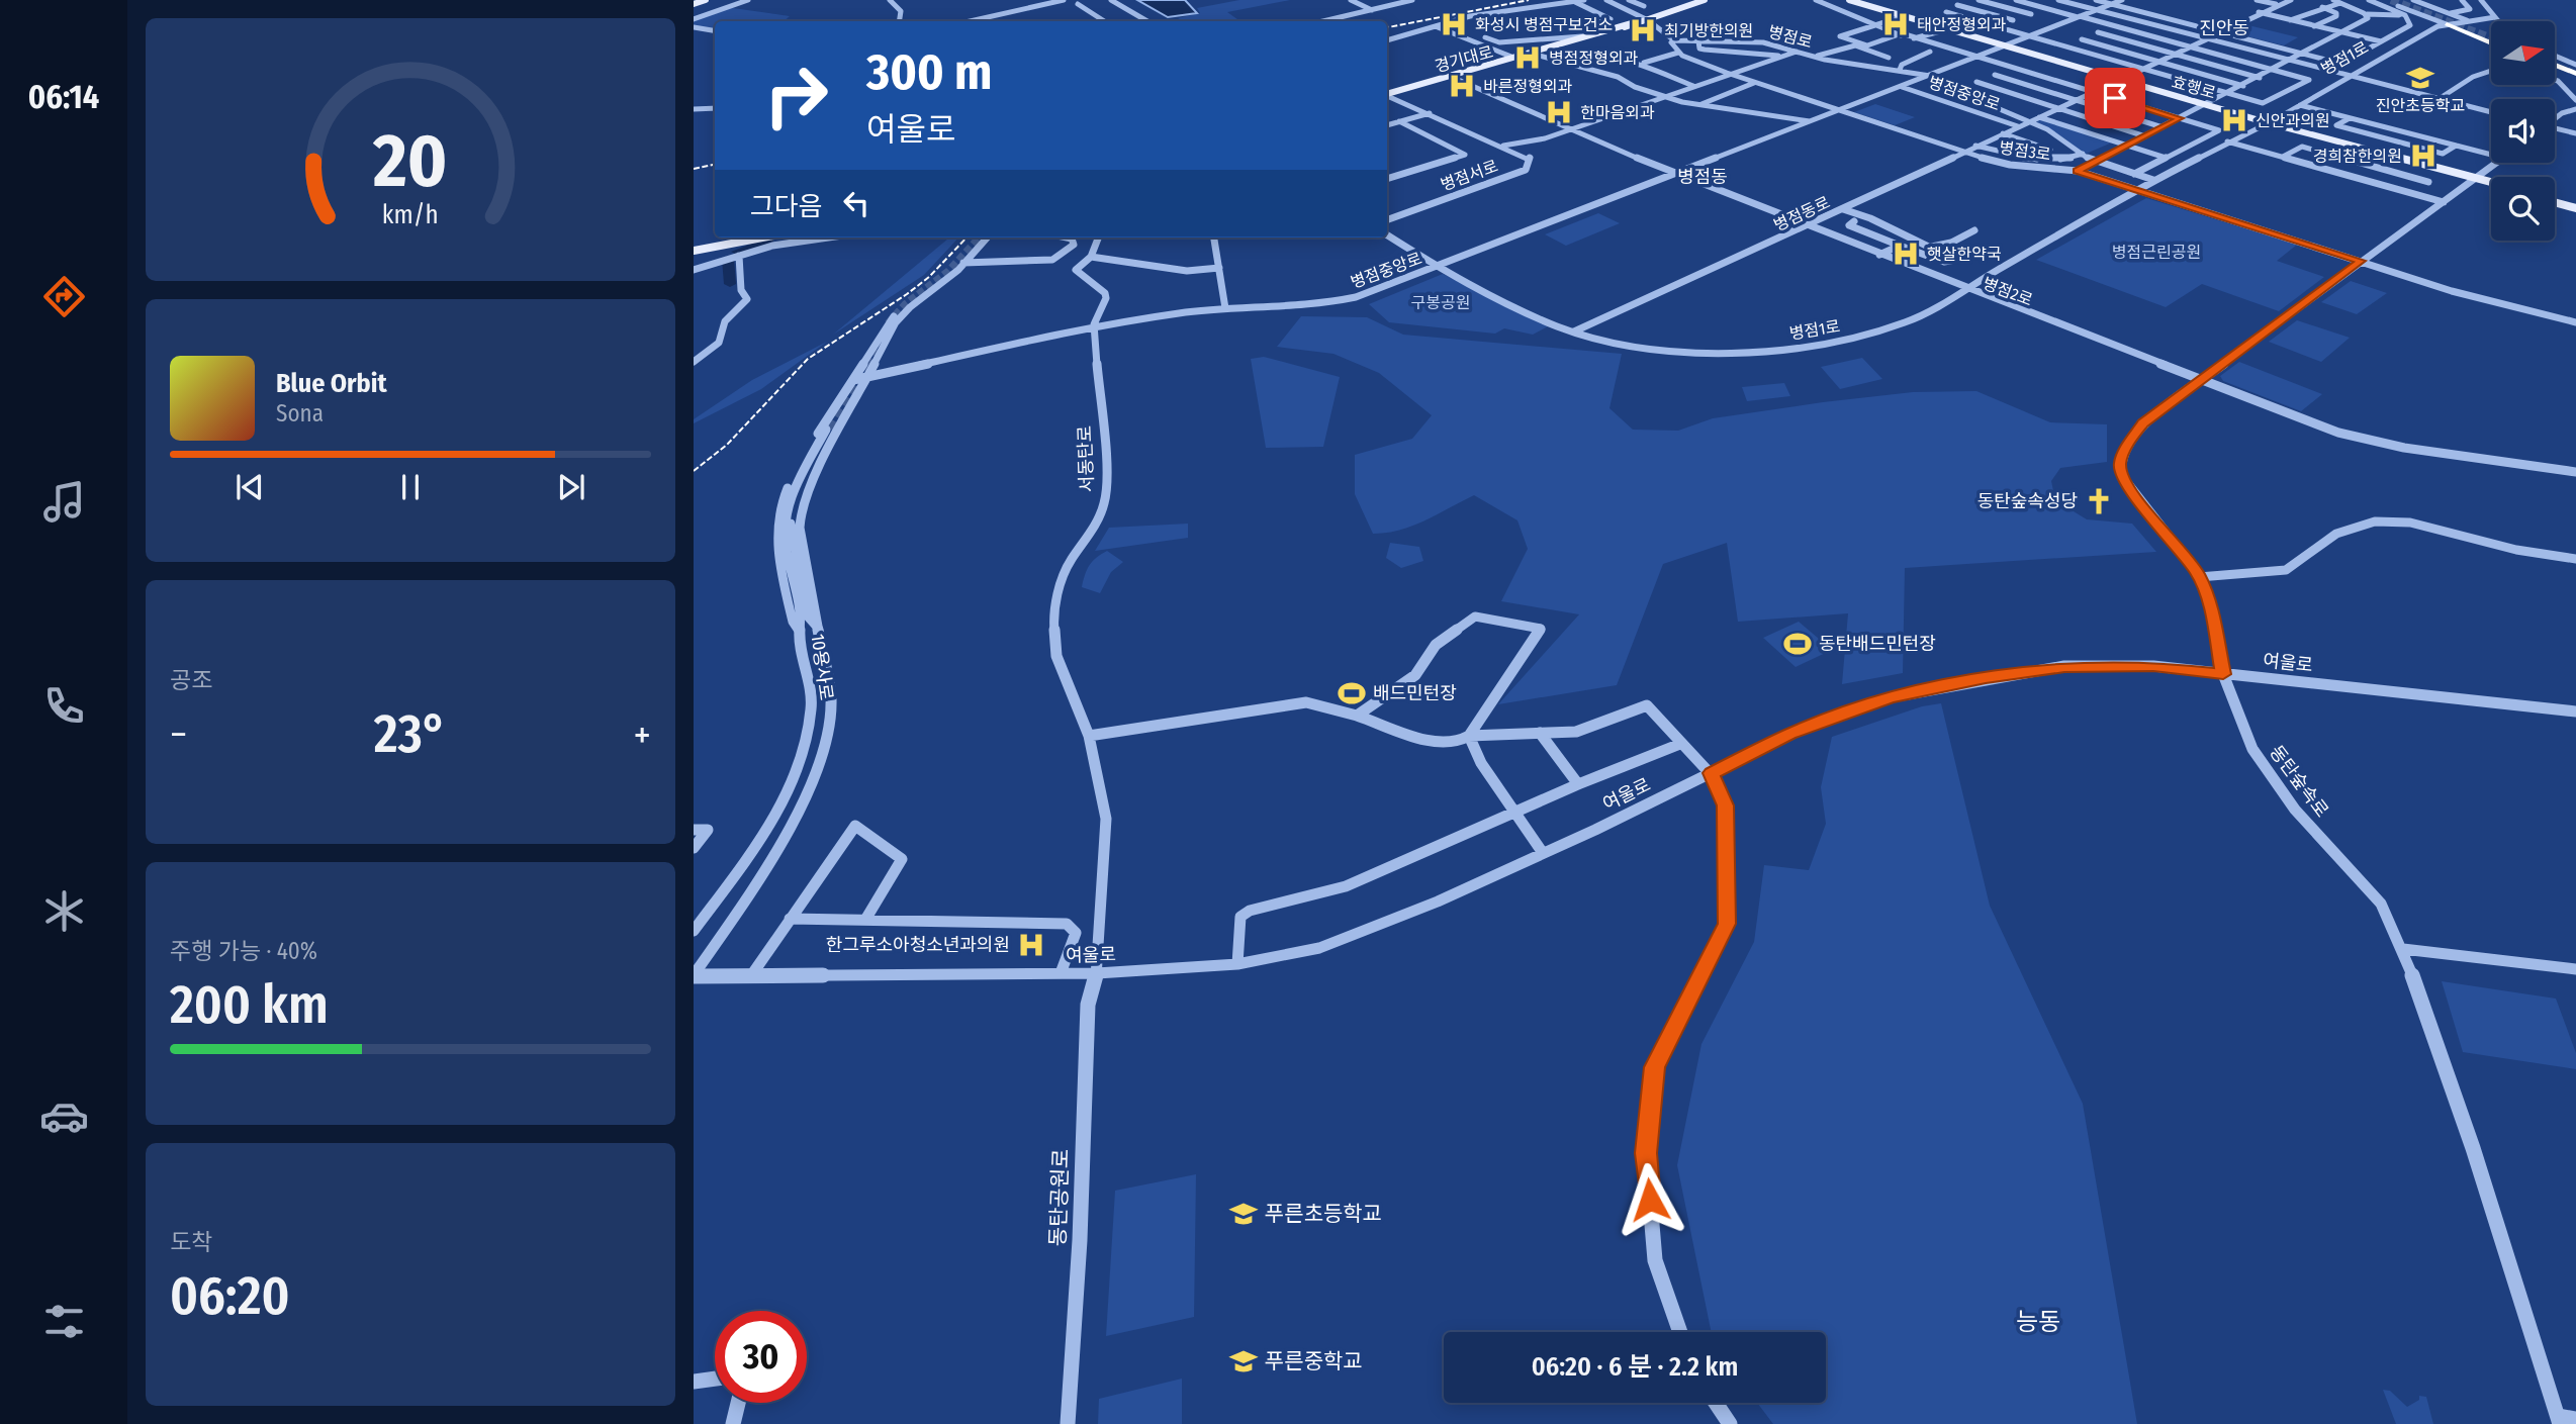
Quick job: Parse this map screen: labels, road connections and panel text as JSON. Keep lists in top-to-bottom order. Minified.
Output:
{"streets":{"main road":["경기대로","효행로"],"street":["병점로","병점1로","병점중앙로","병점3로","병점서로","병점동로","병점2로","서동탄로","여울로","10용사로","동탄숲속로","동탄공원로"]},"crossings":[["병점로","병점1로"],["병점로","병점중앙로"],["병점로","병점동로"],["병점1로","효행로"],["병점1로","병점중앙로"],["병점1로","병점3로"],["병점1로","병점동로"],["병점1로","병점2로"],["경기대로","병점2로"],["효행로","병점중앙로"],["효행로","병점동로"],["병점중앙로","병점3로"],["병점중앙로","병점동로"],["병점중앙로","병점2로"],["병점중앙로","서동탄로"],["병점중앙로","10용사로"],["병점3로","병점동로"],["병점동로","병점2로"],["병점2로","동탄숲속로"],["서동탄로","여울로"],["서동탄로","동탄공원로"],["여울로","10용사로"],["여울로","동탄숲속로"],["여울로","동탄공원로"]],"districts":["진안동","병점동","능동"],"parks":["병점근린공원","구봉공원"],"places":{"hospital":["화성시 병점구보건소","태안정형외과","최기방한의원","병점정형외과","바른정형외과","한마음외과","신안과의원","경희참한의원","햇살한약국","한그루소아청소년과의원"],"school or university":["진안초등학교","푸른초등학교","푸른중학교"],"church":["동탄숲속성당"],"sports":["동탄배드민턴장","배드민턴장"]},"north":"right","page":{"tabs":"06:14","turn":["300 m","여울로"],"then":"그다음","song":["Blue Orbit","Sona"],"tile":["공조",["주행 가능 · 40%","200 km"],["도착","06:20"]],"heat":["−","23°","+"],"limit":"30","trip":"06:20 · 6 분 · 2.2 km","gauge":["20","km/h"]}}
